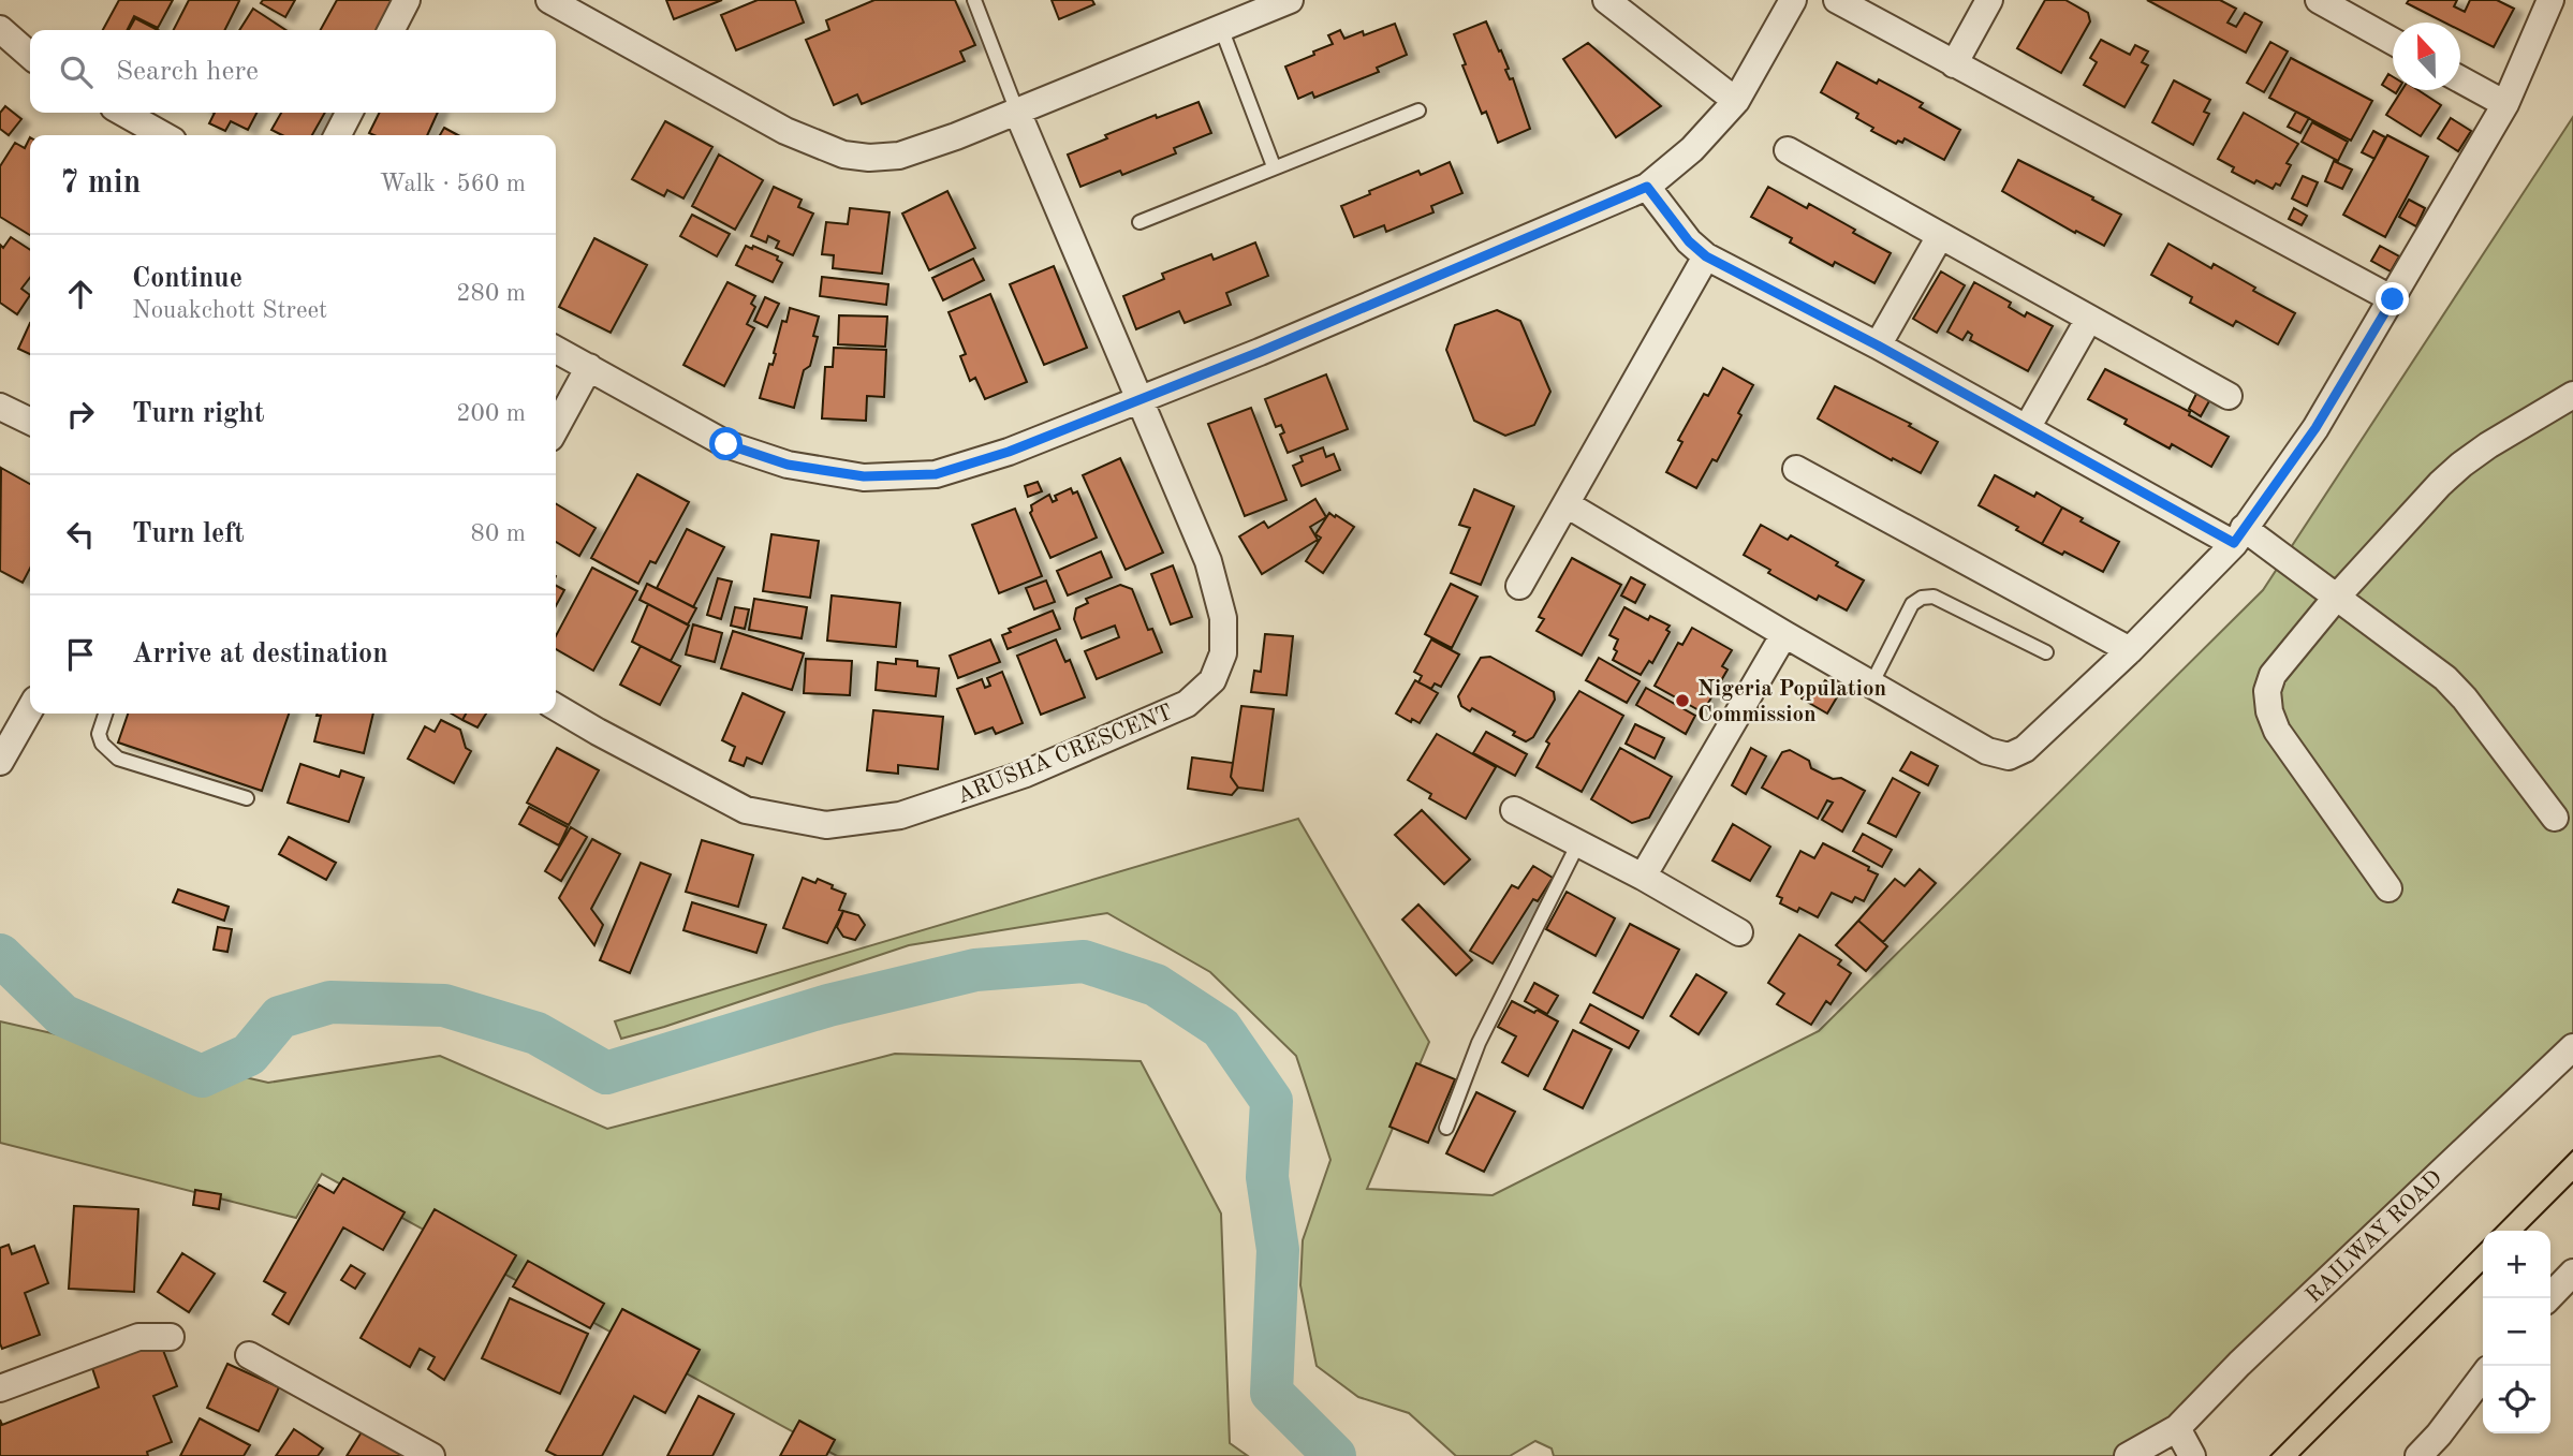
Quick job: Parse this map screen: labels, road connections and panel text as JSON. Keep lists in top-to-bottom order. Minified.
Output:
{"streets":{"street":["ARUSHA CRESCENT","RAILWAY ROAD"]},"places":["Nigeria Population Commission"],"north":"top","page":{"search":"Search here","heading":["7 min","Walk · 560 m"],"list":[["Continue","Nouakchott Street","280 m"],["Turn right","200 m"],["Turn left","80 m"],"Arrive at destination"],"map_buttons":["+","−"]}}
